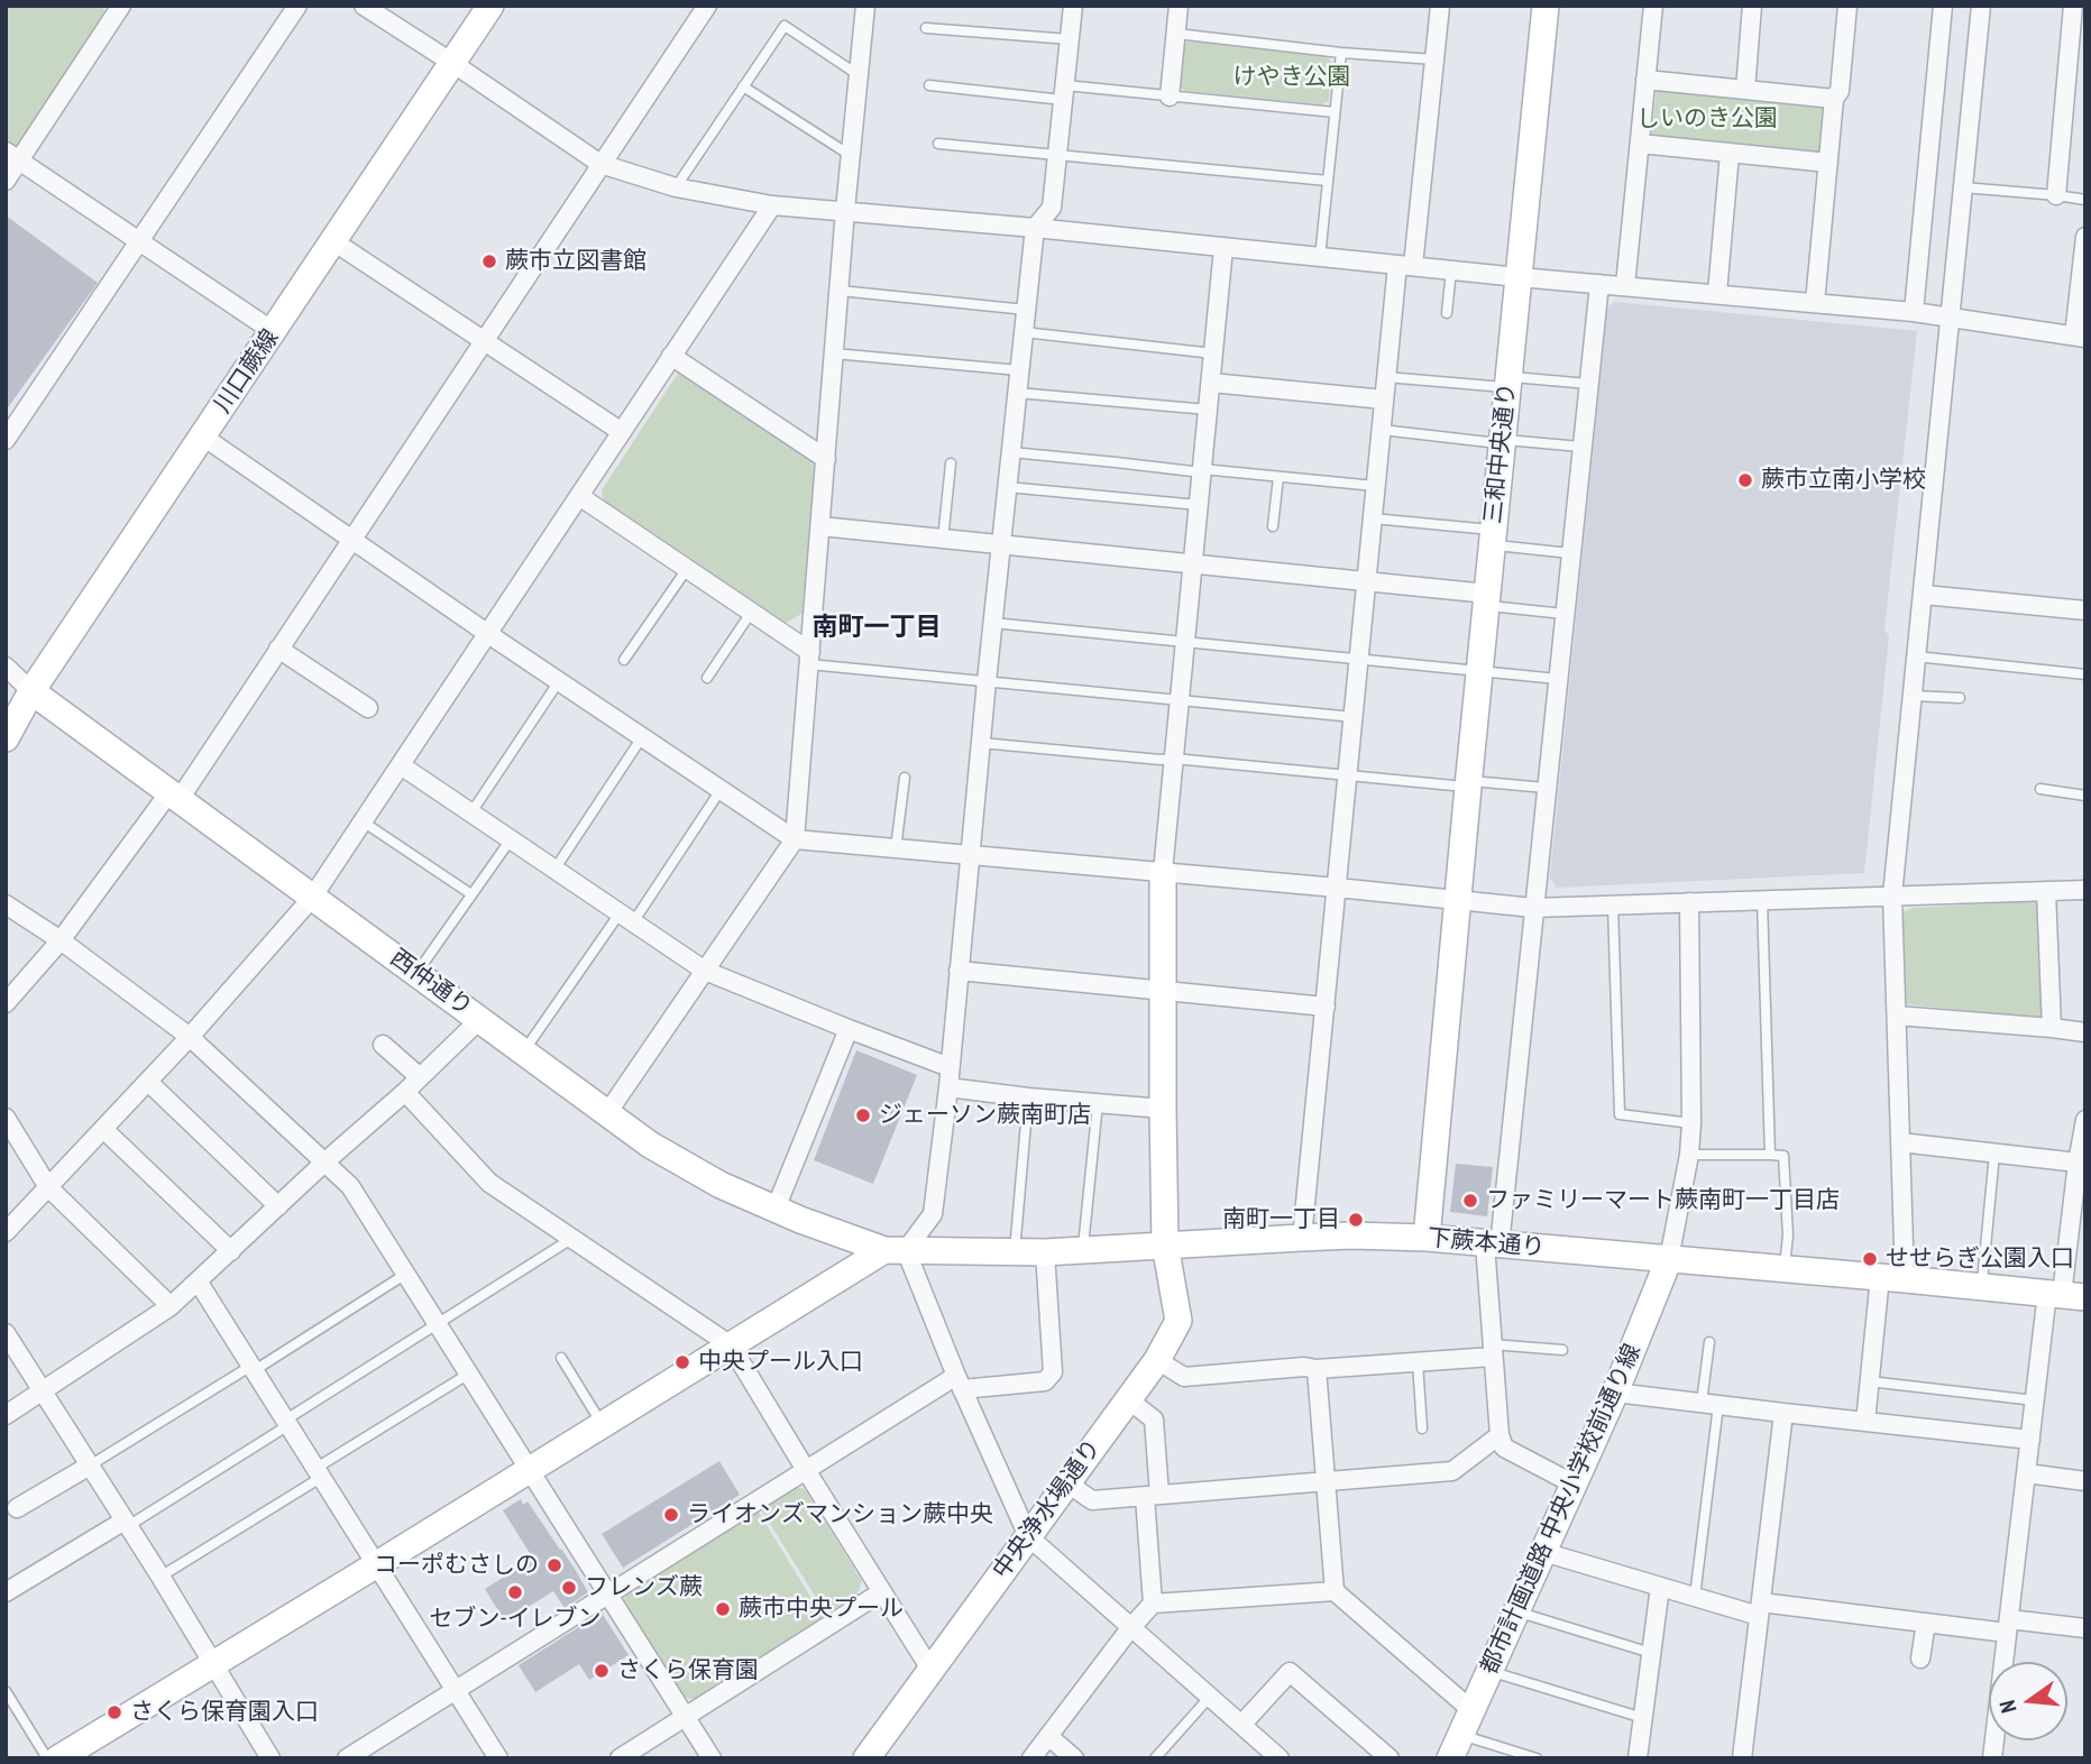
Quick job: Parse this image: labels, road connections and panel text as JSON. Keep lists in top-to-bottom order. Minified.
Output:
{"streets":{"street":["川口蕨線","三和中央通り","西仲通り","下蕨本通り","中央浄水場通り","都市計画道路 中央小学校前通り線"]},"crossings":[["川口蕨線","西仲通り"],["三和中央通り","下蕨本通り"],["西仲通り","下蕨本通り"],["下蕨本通り","中央浄水場通り"],["下蕨本通り","都市計画道路 中央小学校前通り線"]],"districts":["南町一丁目"],"parks":["けやき公園","しいのき公園"],"places":["蕨市立図書館","蕨市立南小学校","ジェーソン蕨南町店","ファミリーマート蕨南町一丁目店","南町一丁目","せせらぎ公園入口","中央プール入口","ライオンズマンション蕨中央","コーポむさしの","フレンズ蕨","セブン-イレブン","蕨市中央プール","さくら保育園","さくら保育園入口"],"north":"left"}
